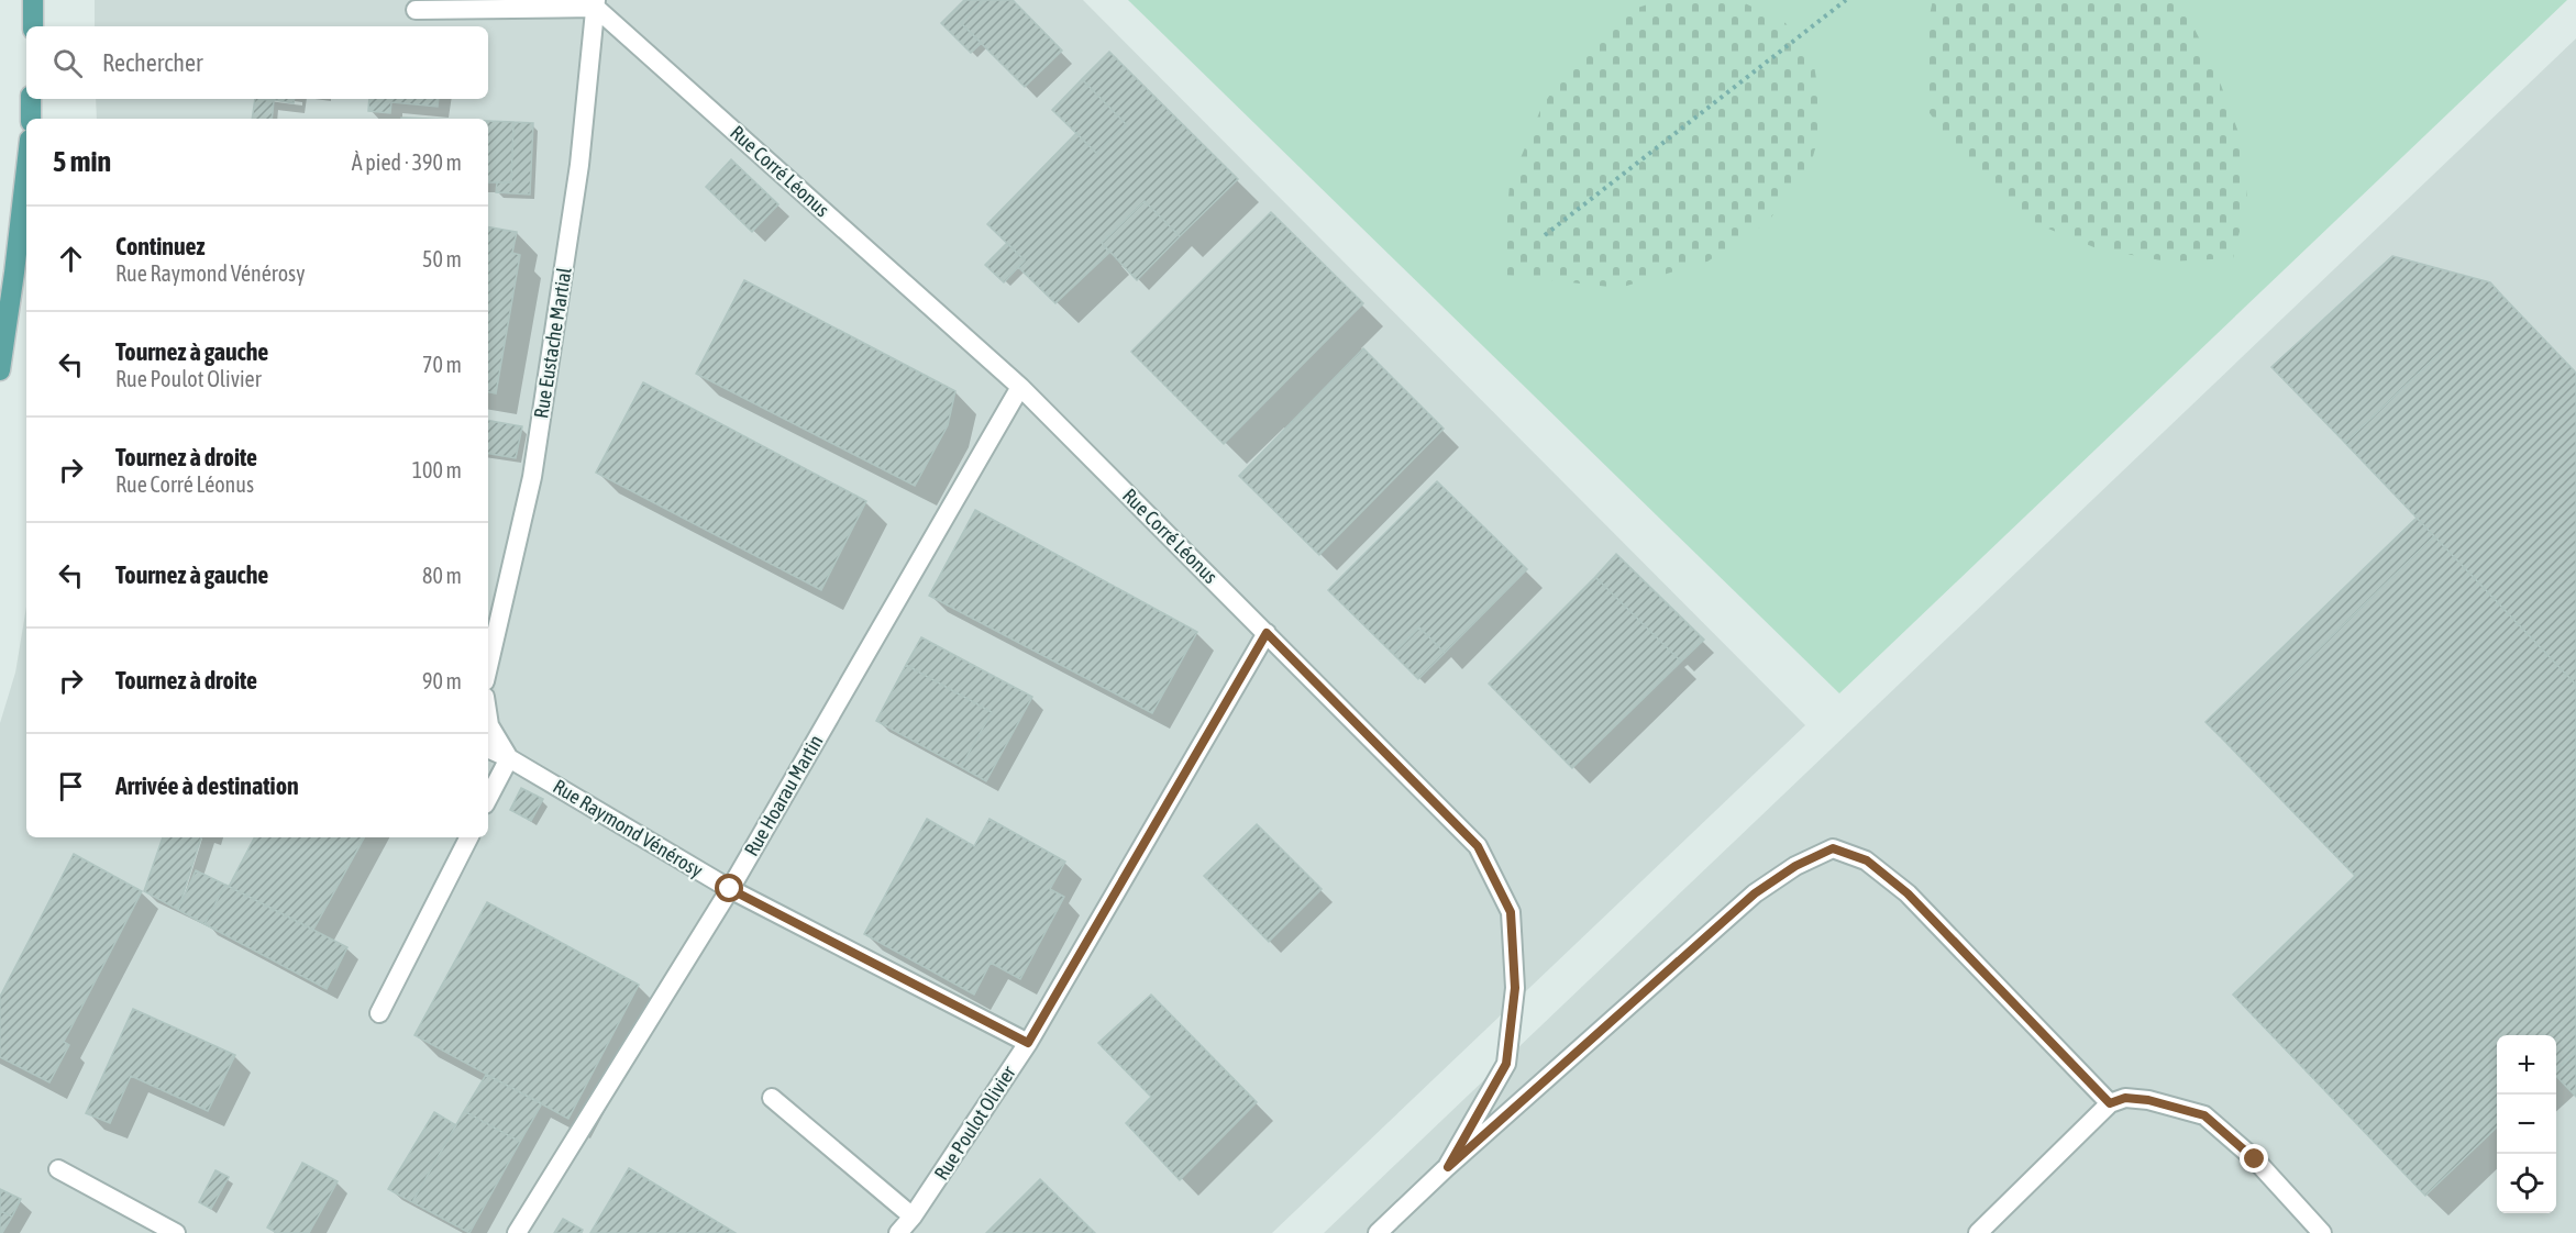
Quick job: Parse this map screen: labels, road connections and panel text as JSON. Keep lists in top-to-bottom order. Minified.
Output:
{"streets":{"lane":["Rue Corré Léonus","Rue Eustache Martial","Rue Hoarau Martin","Rue Raymond Vénérosy","Rue Poulot Olivier"]},"crossings":[["Rue Corré Léonus","Rue Eustache Martial"],["Rue Corré Léonus","Rue Hoarau Martin"],["Rue Corré Léonus","Rue Poulot Olivier"],["Rue Hoarau Martin","Rue Raymond Vénérosy"],["Rue Raymond Vénérosy","Rue Poulot Olivier"]],"page":{"search":"Rechercher","heading":["5 min","À pied · 390 m"],"list":[["Continuez","Rue Raymond Vénérosy","50 m"],["Tournez à gauche","Rue Poulot Olivier","70 m"],["Tournez à droite","Rue Corré Léonus","100 m"],["Tournez à gauche","80 m"],["Tournez à droite","90 m"],"Arrivée à destination"],"map_buttons":["+","−"]}}
